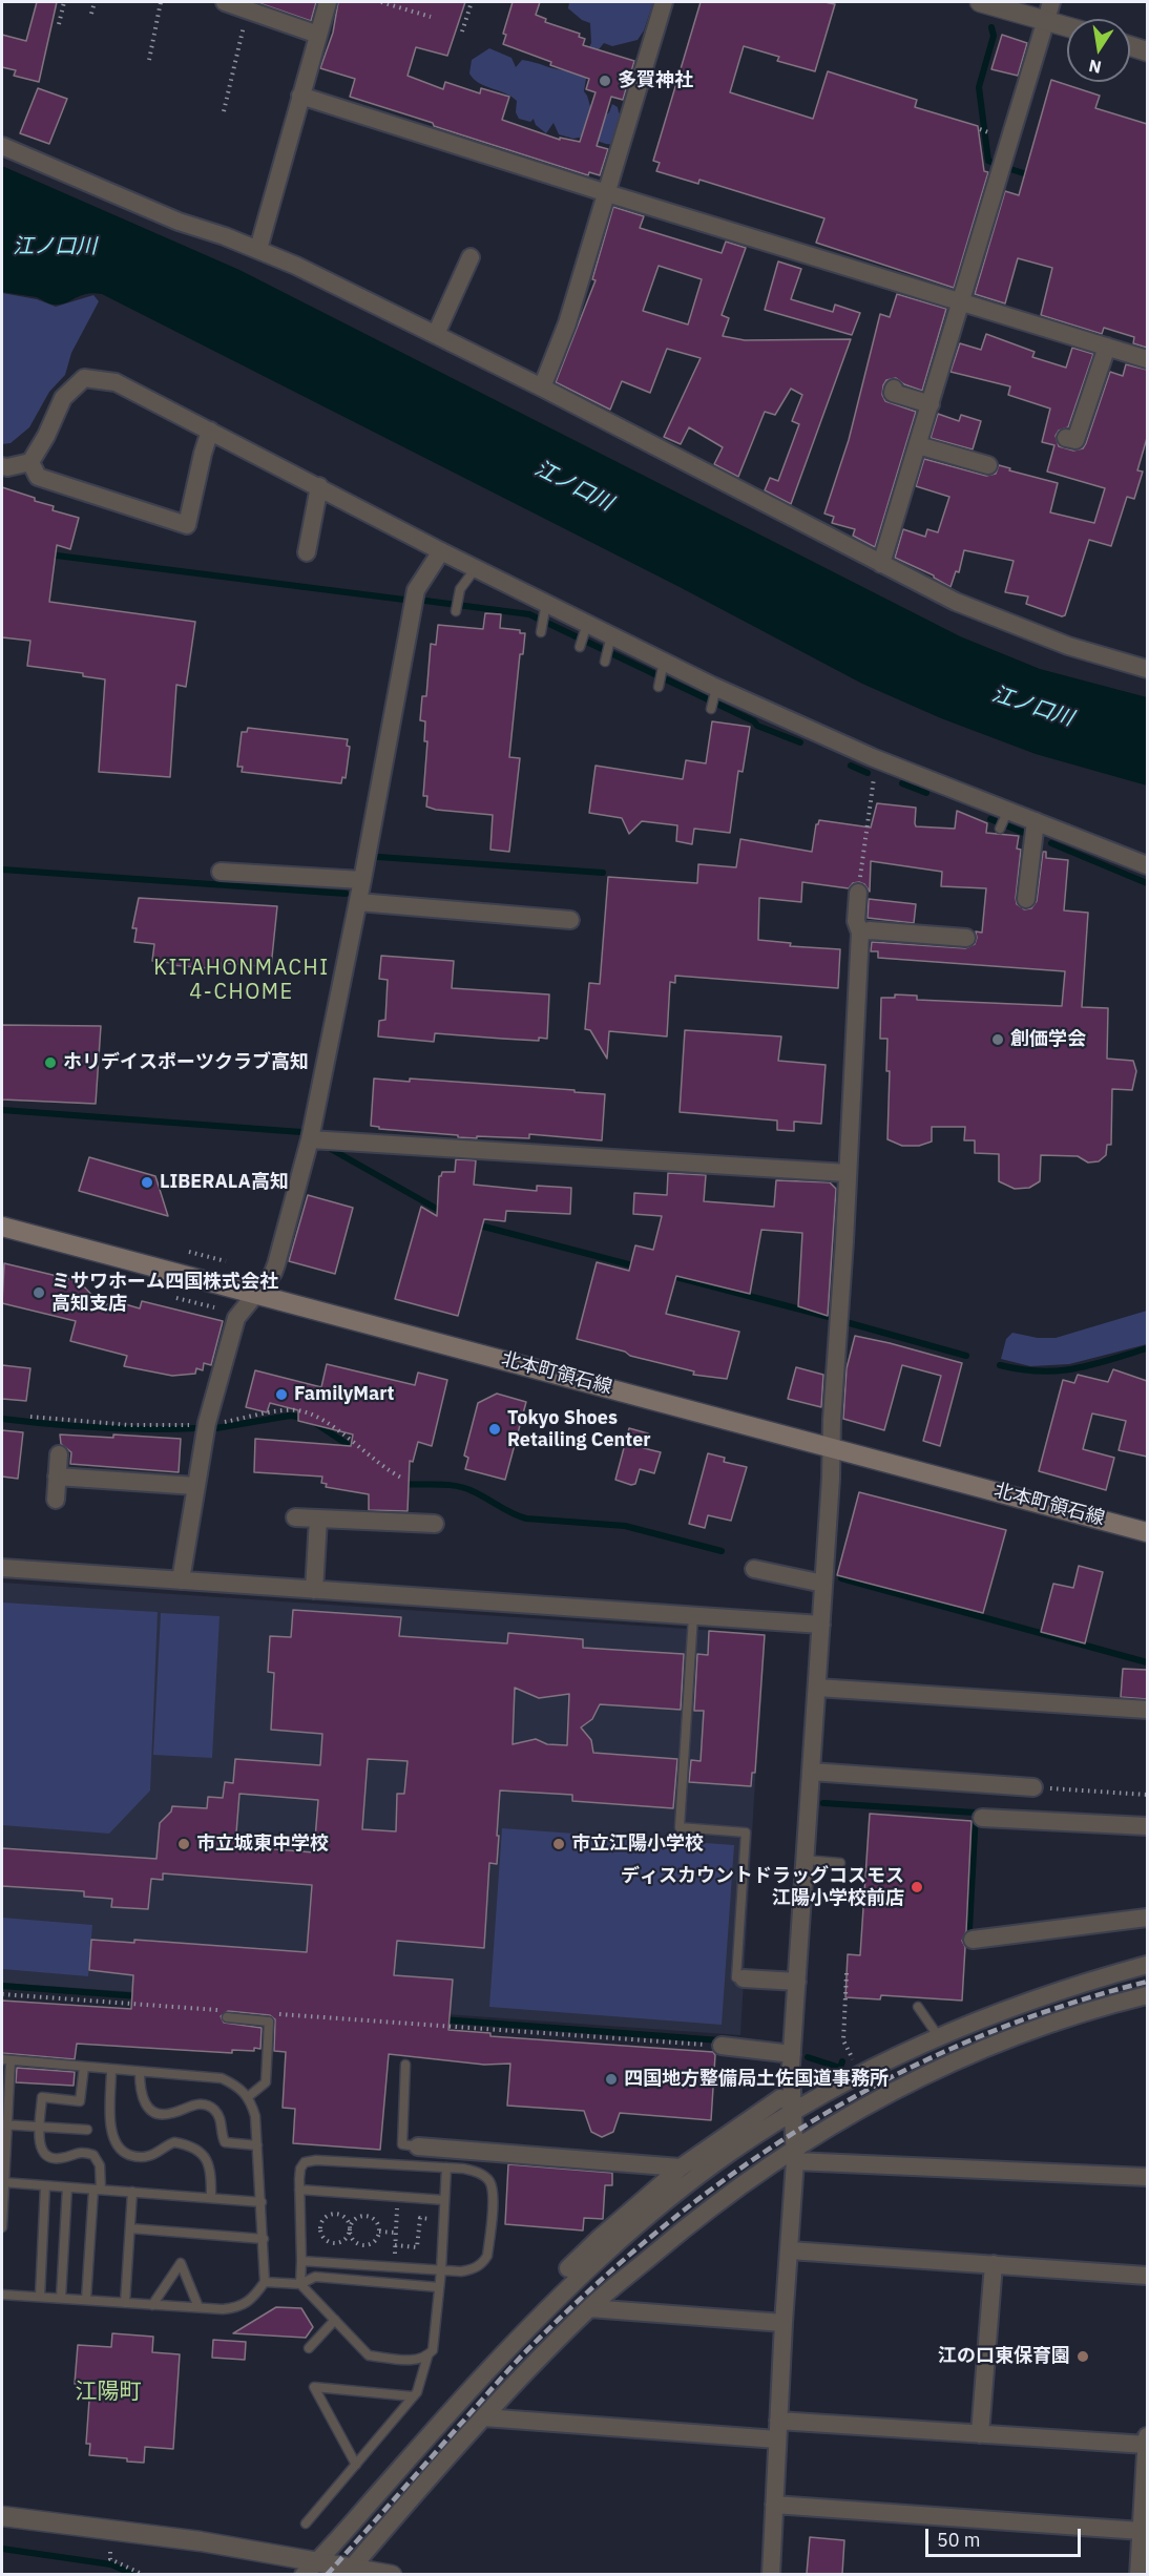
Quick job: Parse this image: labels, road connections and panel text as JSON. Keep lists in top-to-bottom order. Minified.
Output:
{"streets":{"main road":["北本町領石線"]},"districts":["KITAHONMACHI 4-CHOME","江陽町"],"water":["江ノ口川"],"places":["多賀神社","創価学会","ホリデイスポーツクラブ高知","LIBERALA高知","ミサワホーム四国株式会社 高知支店","FamilyMart","Tokyo Shoes Retailing Center","市立城東中学校","市立江陽小学校","ディスカウントドラッグコスモス 江陽小学校前店","四国地方整備局土佐国道事務所","江の口東保育園"],"scale_bar":"50 m","north":"bottom"}
